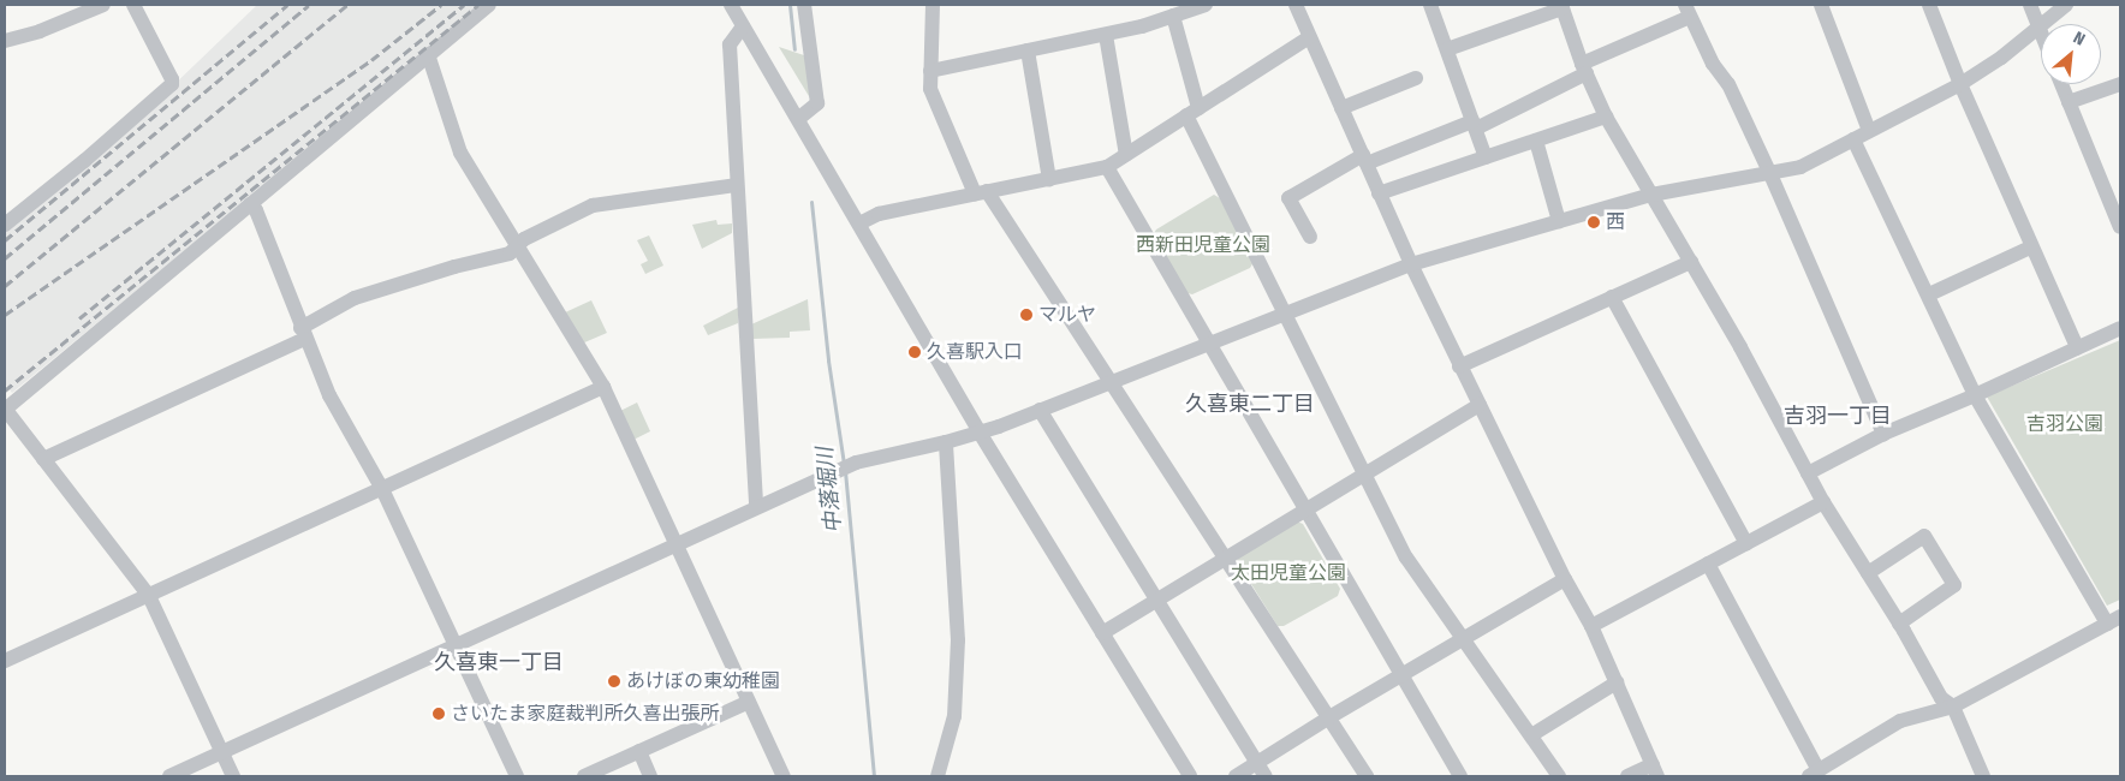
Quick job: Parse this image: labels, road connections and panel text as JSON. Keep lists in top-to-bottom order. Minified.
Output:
{"districts":["久喜東二丁目","吉羽一丁目","久喜東一丁目"],"water":["中落堀川"],"parks":["西新田児童公園","吉羽公園","太田児童公園"],"places":["西","マルヤ","久喜駅入口","あけぼの東幼稚園","さいたま家庭裁判所久喜出張所"],"north":"top right"}
